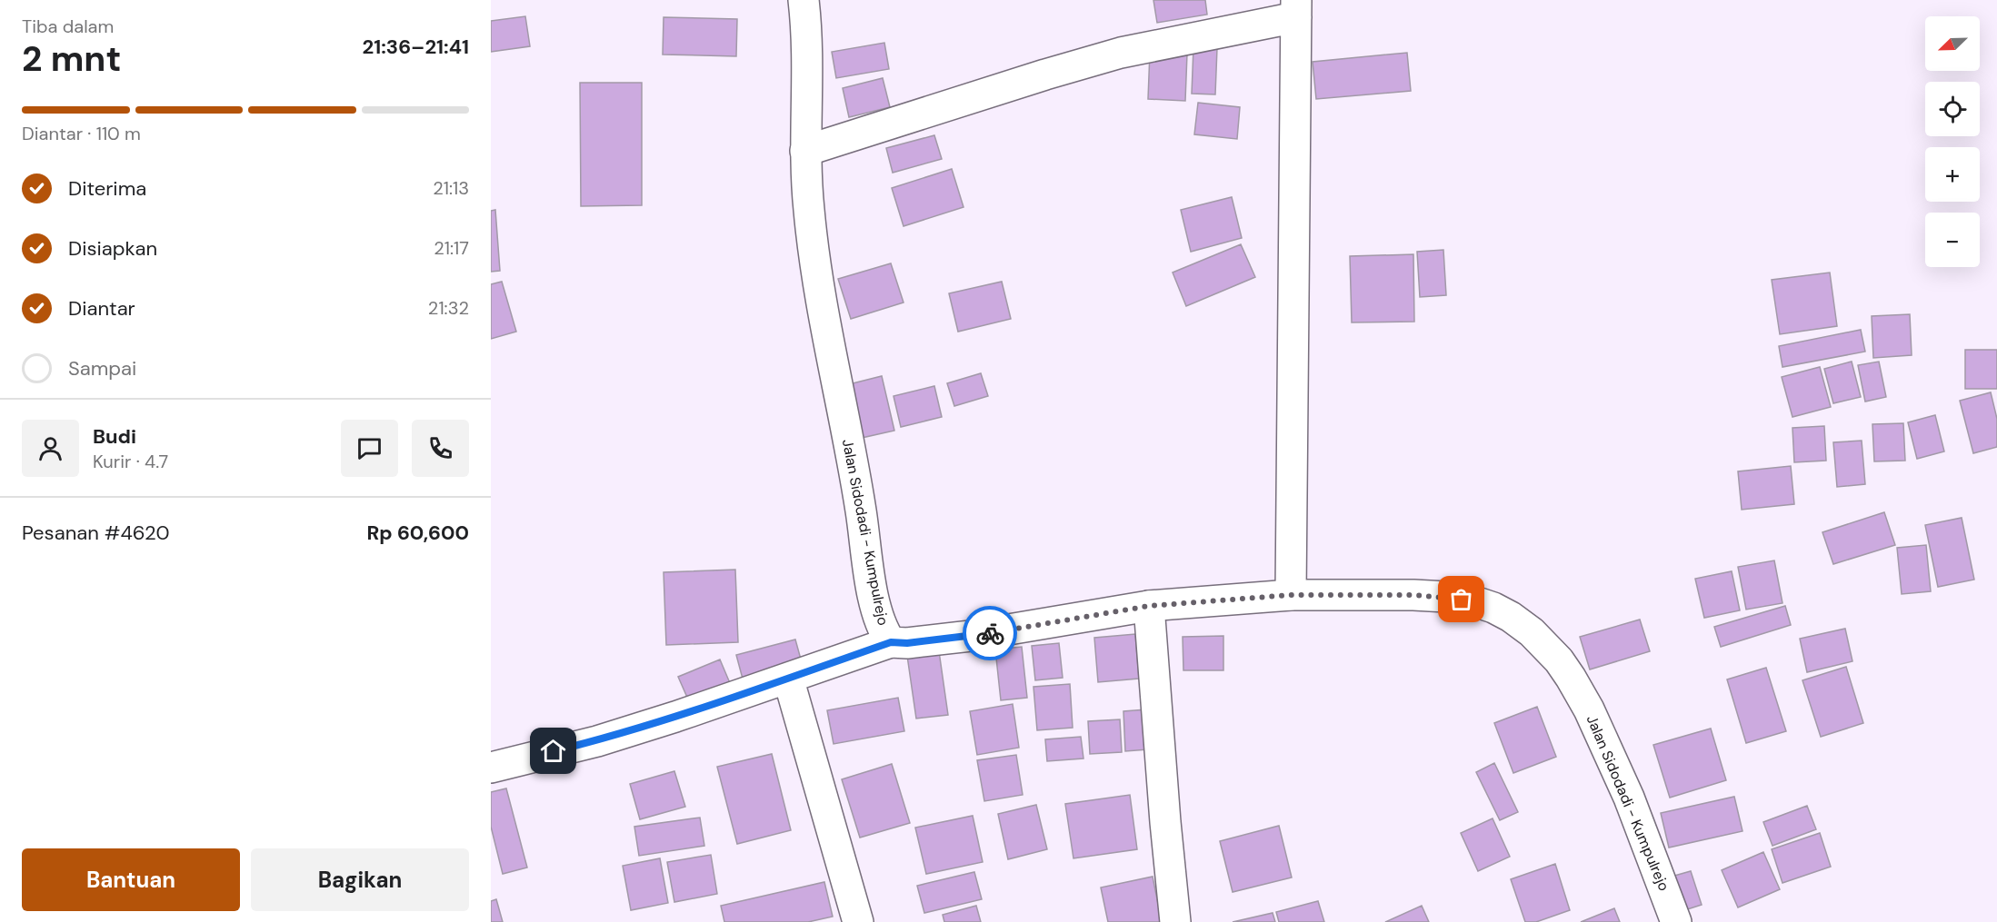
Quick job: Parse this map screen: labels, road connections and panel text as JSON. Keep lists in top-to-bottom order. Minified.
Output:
{"streets":{"street":["Jalan Sidodadi - Kumpulrejo"]},"north":"bottom left","page":{"heading":["2 mnt","Tiba dalam","21:36–21:41"],"panel":["Budi","Kurir · 4.7","Pesanan #4620","Rp 60,600"],"map_buttons":["+","−"],"bar":"Diantar · 110 m","list":[["Diterima","21:13"],["Disiapkan","21:17"],["Diantar","21:32"],"Sampai"],"buttons":["Bantuan","Bagikan"]}}
